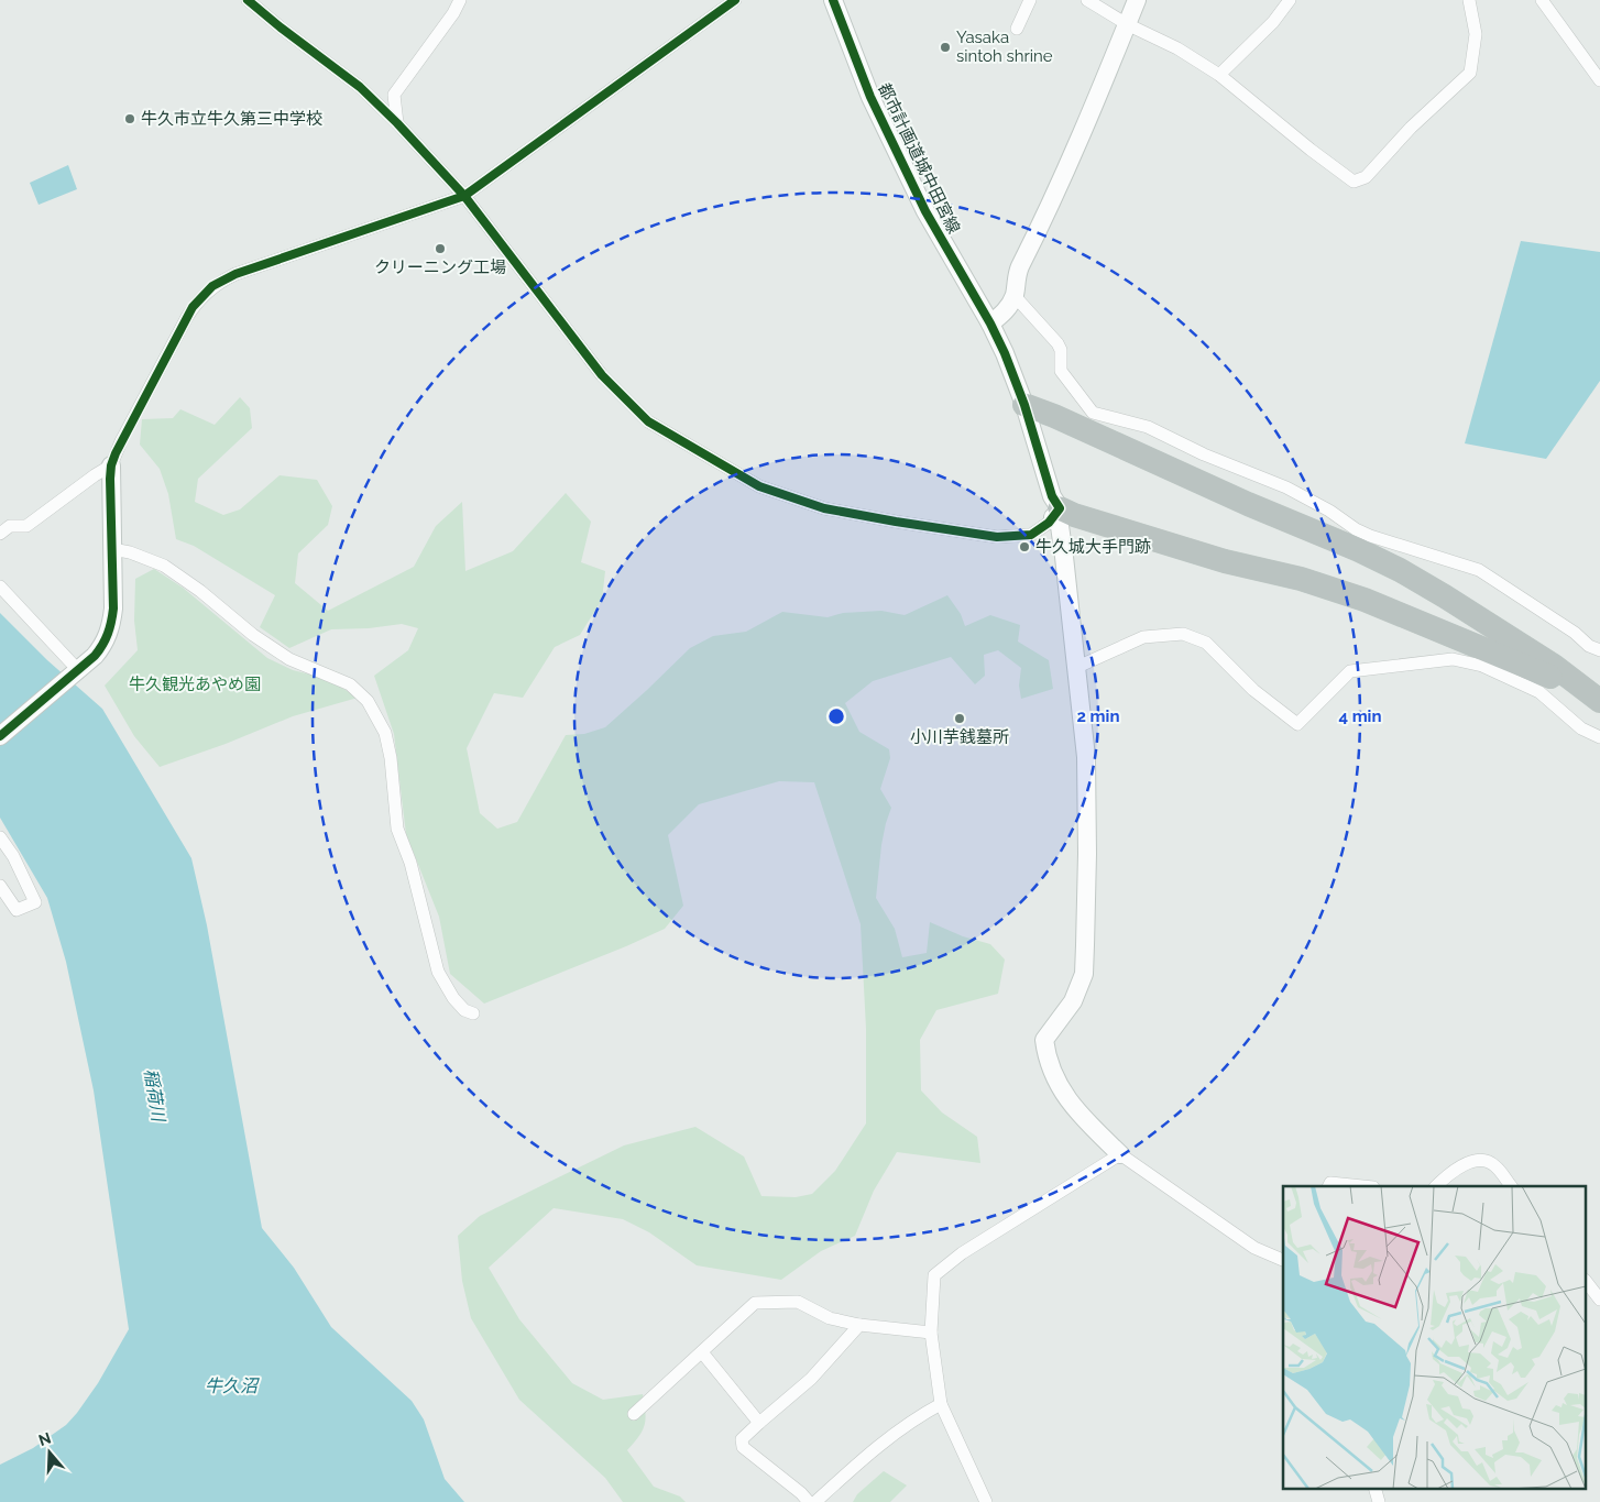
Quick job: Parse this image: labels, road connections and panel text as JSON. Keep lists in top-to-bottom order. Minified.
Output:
{"streets":{"street":["都市計画道城中田宮線"]},"water":["稲荷川","牛久沼"],"parks":["牛久観光あやめ園"],"places":["Yasaka sintoh shrine","牛久市立牛久第三中学校","クリーニング工場","牛久城大手門跡","小川芋銭墓所"],"north":"top","rings":["2 min","4 min"]}
